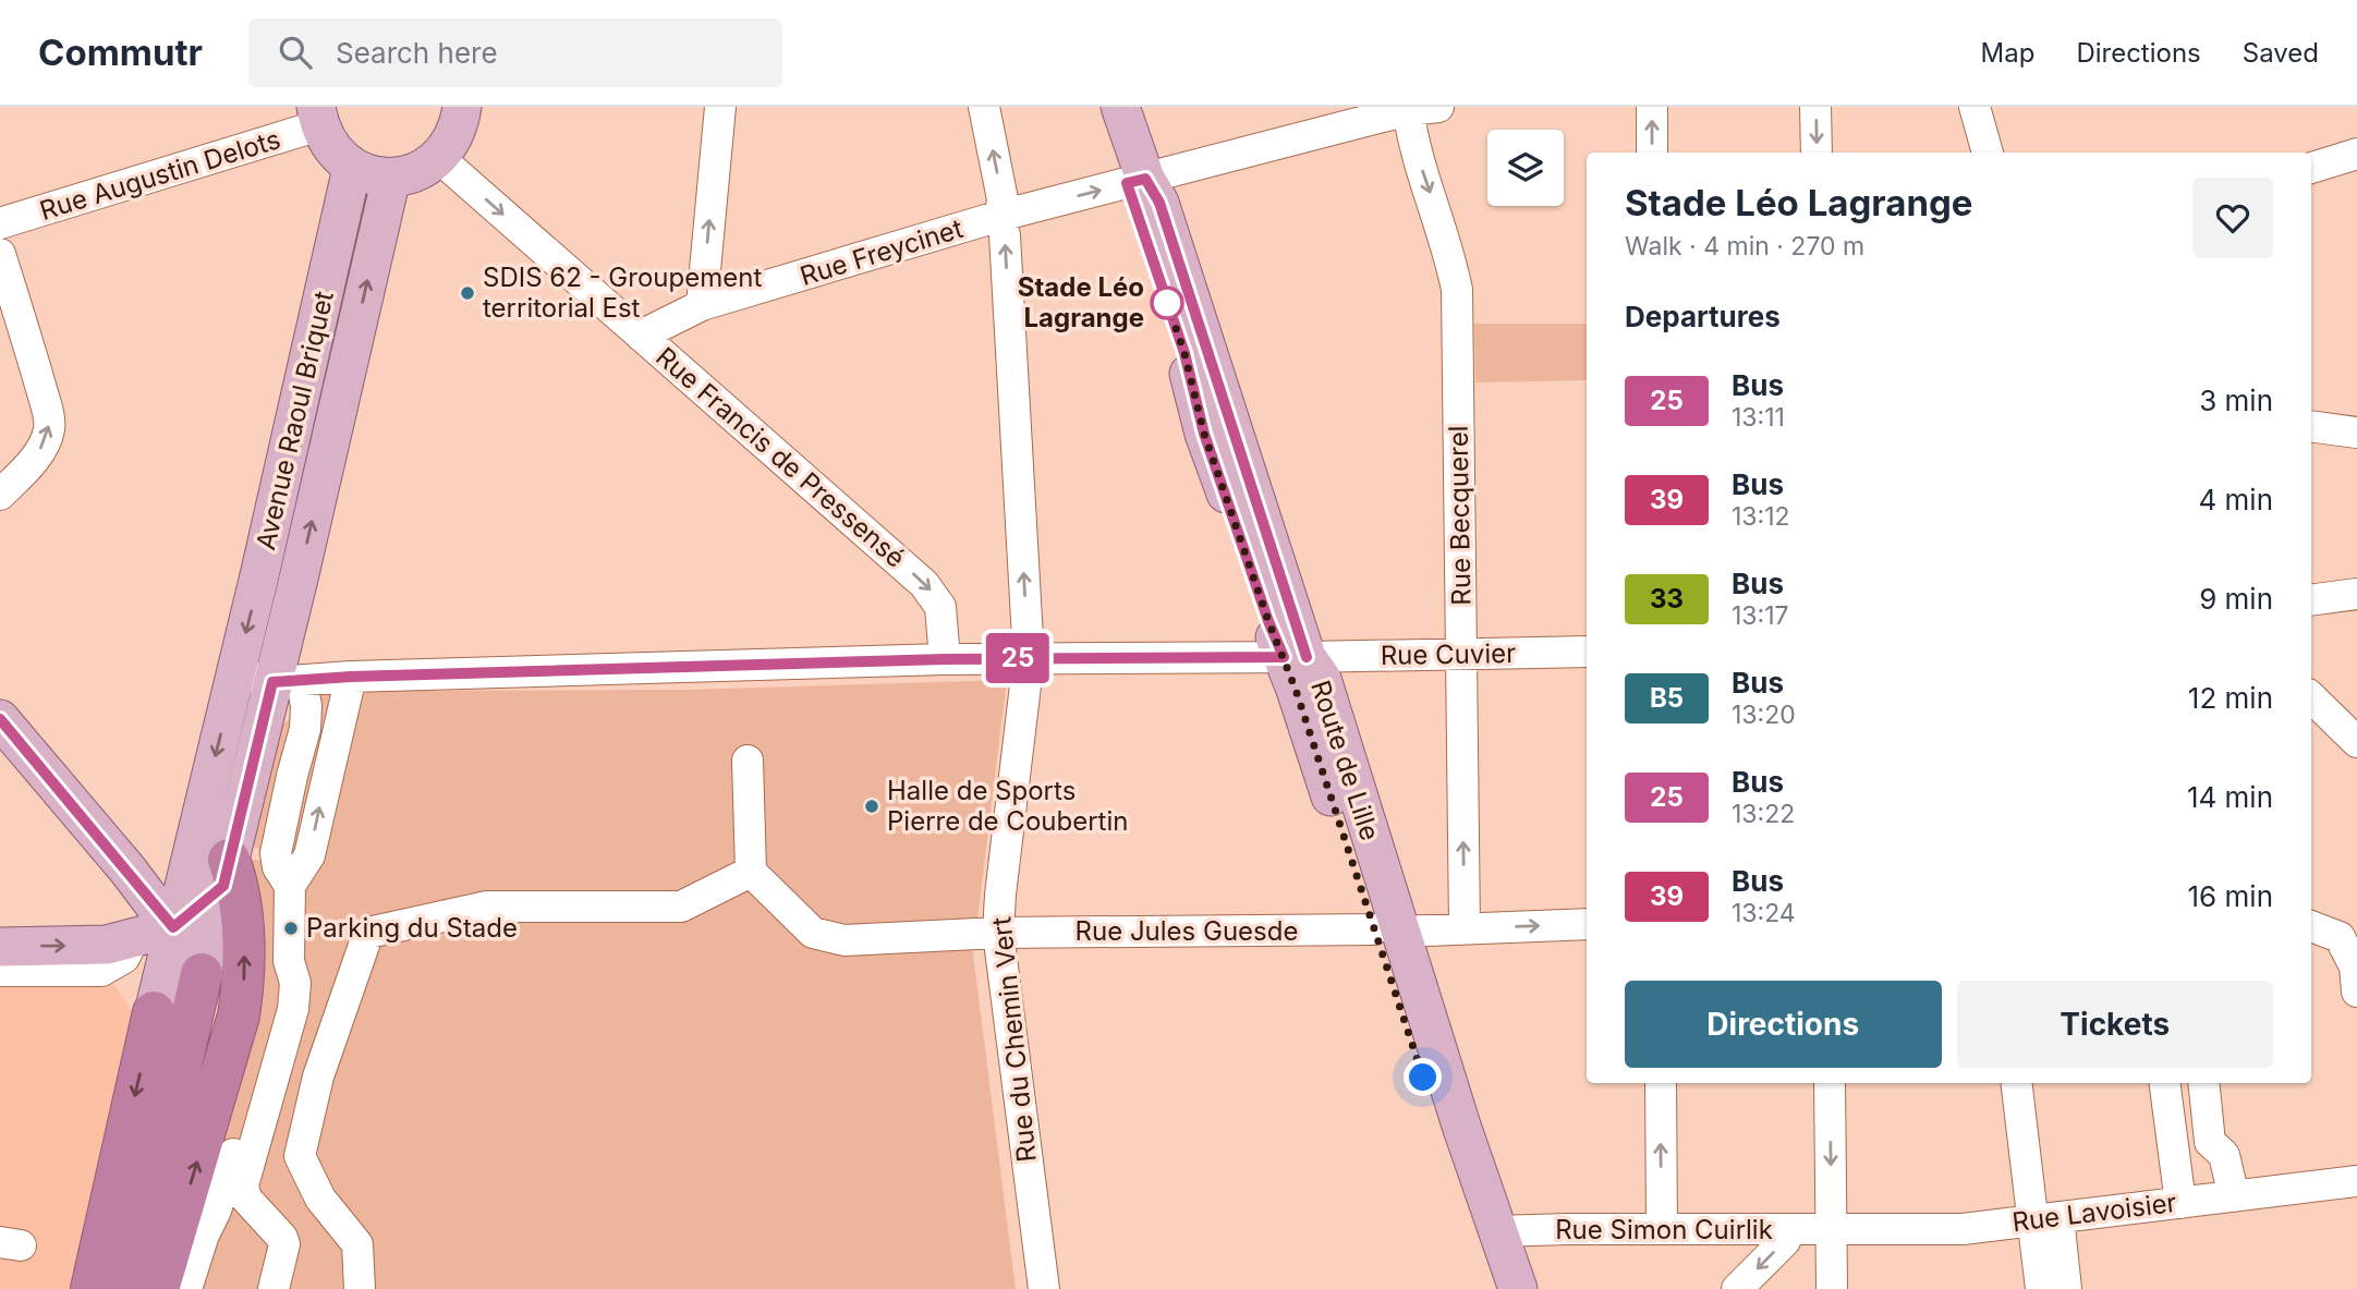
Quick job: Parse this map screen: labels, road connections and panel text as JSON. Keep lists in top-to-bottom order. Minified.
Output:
{"streets":{"main road":["Avenue Raoul Briquet","Route de Lille"],"street":["Rue Augustin Delots","Rue Freycinet","Rue Francis de Pressensé","Rue Becquerel","Rue Cuvier","Rue Jules Guesde","Rue du Chemin Vert","Rue Lavoisier","Rue Simon Cuirlik"]},"crossings":[["Rue Freycinet","Rue Francis de Pressensé"],["Rue Freycinet","Rue Becquerel"],["Rue Freycinet","Route de Lille"],["Rue Freycinet","Rue du Chemin Vert"],["Avenue Raoul Briquet","Rue Cuvier"],["Rue Francis de Pressensé","Rue Cuvier"],["Rue Becquerel","Rue Cuvier"],["Rue Becquerel","Rue Jules Guesde"],["Rue Cuvier","Route de Lille"],["Rue Cuvier","Rue du Chemin Vert"],["Route de Lille","Rue Jules Guesde"],["Route de Lille","Rue Simon Cuirlik"],["Rue Jules Guesde","Rue du Chemin Vert"],["Rue Lavoisier","Rue Simon Cuirlik"]],"one_way":["Rue Francis de Pressensé","Rue du Chemin Vert"],"places":["SDIS 62 - Groupement territorial Est","Stade Léo Lagrange","Halle de Sports Pierre de Coubertin","Parking du Stade"],"lines":["bus line 25"],"page":{"header":"Commutr","search":"Search here","nav":["Map","Directions","Saved"],"on_map":"25","heading":[["Stade Léo Lagrange","Walk · 4 min · 270 m"],"Departures"],"list":[{"mark":"25","name":"Bus","note":"13:11","value":"3 min"},{"mark":"39","name":"Bus","note":"13:12","value":"4 min"},{"mark":"33","name":"Bus","note":"13:17","value":"9 min"},{"mark":"B5","name":"Bus","note":"13:20","value":"12 min"},{"mark":"25","name":"Bus","note":"13:22","value":"14 min"},{"mark":"39","name":"Bus","note":"13:24","value":"16 min"}],"buttons":["Directions","Tickets"]}}
